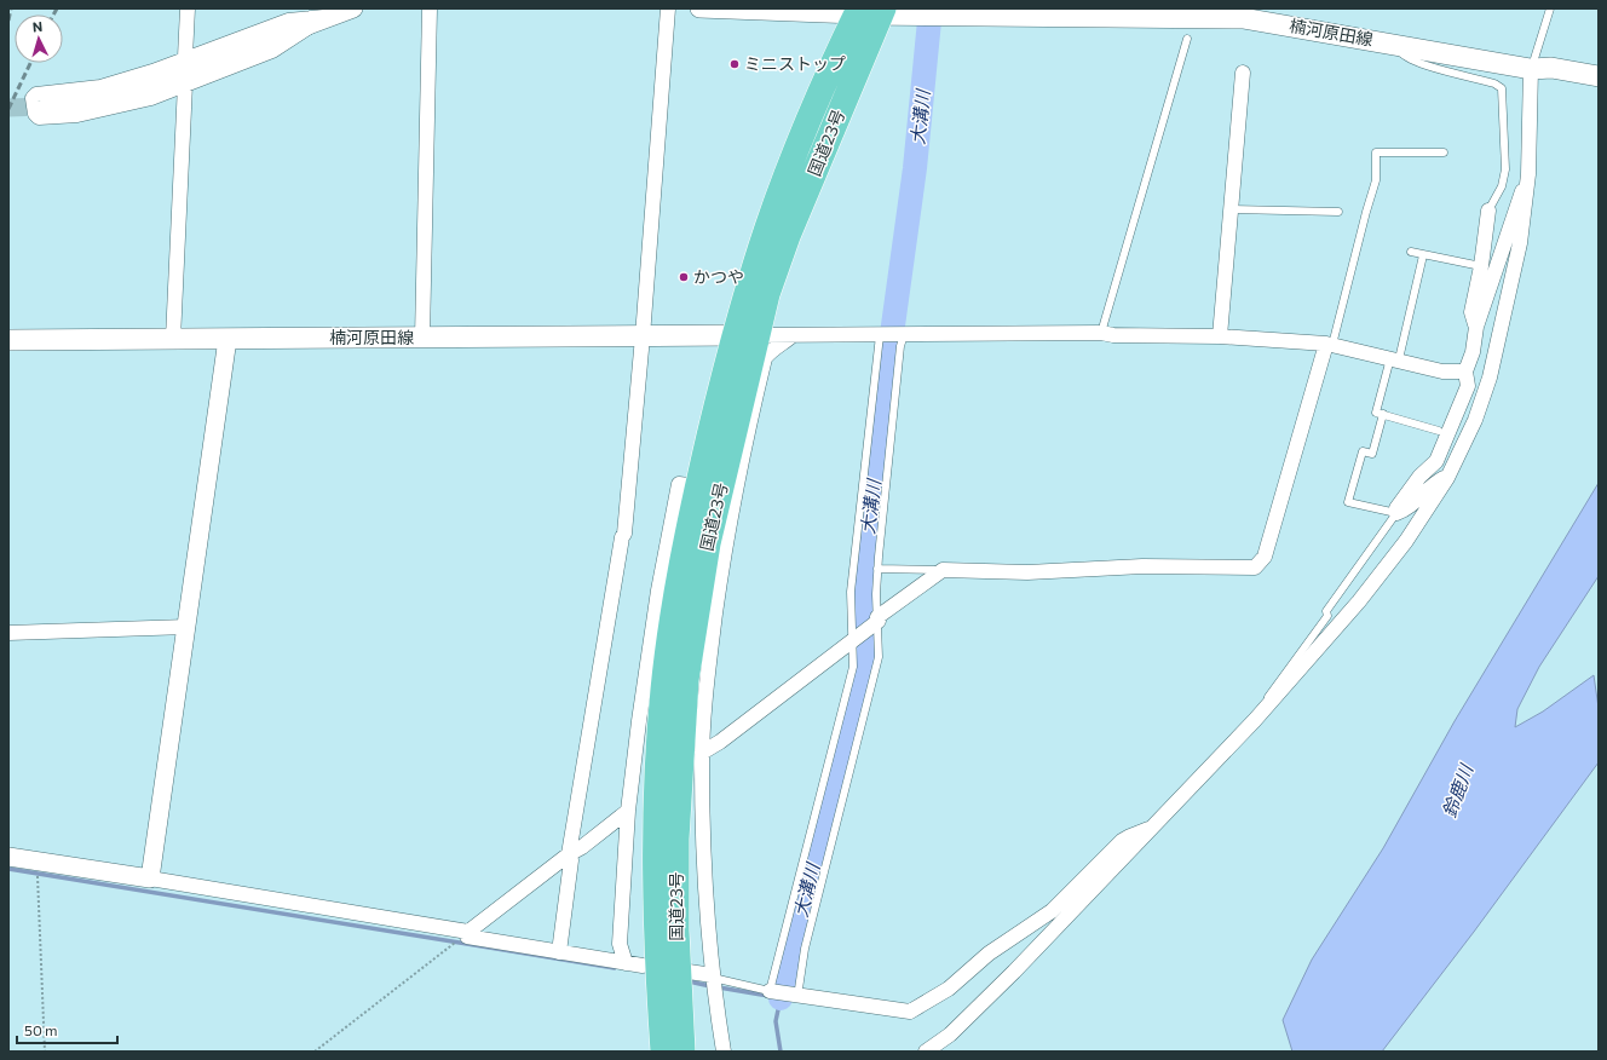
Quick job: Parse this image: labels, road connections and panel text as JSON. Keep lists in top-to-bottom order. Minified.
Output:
{"streets":{"highway":["国道23号"],"main road":["楠河原田線"]},"crossings":[["楠河原田線","国道23号"]],"water":["大溝川","鈴鹿川"],"places":["ミニストップ","かつや"],"scale_bar":"50 m","north":"top"}
